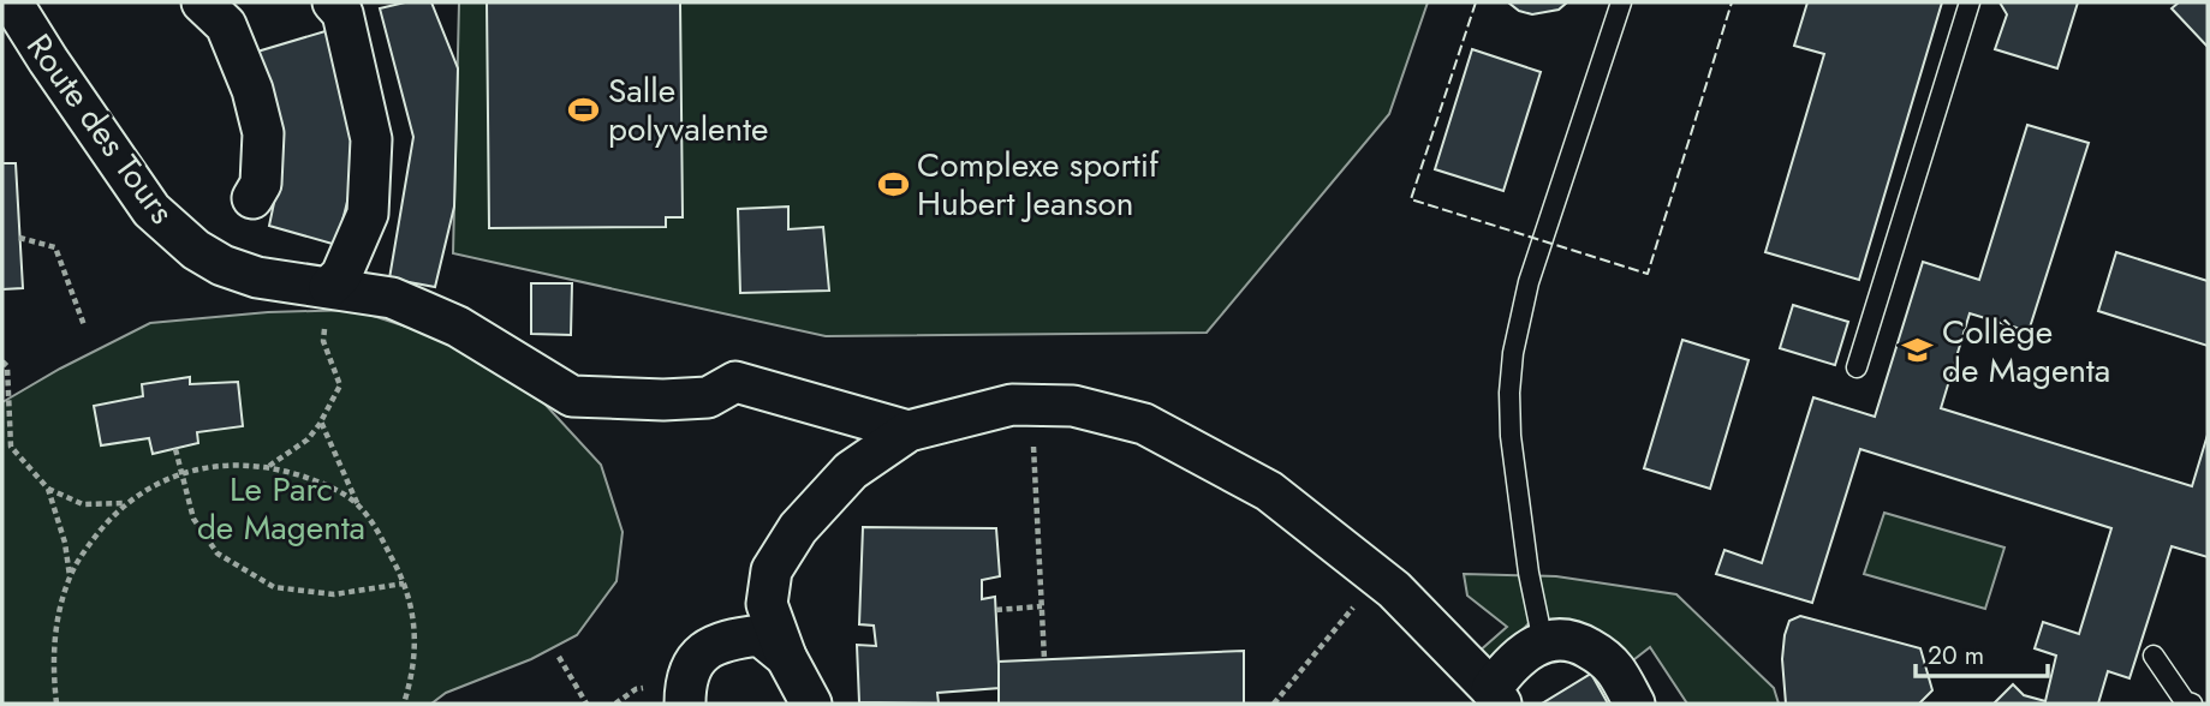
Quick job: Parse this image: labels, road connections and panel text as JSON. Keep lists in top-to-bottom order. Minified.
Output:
{"streets":{"street":["Route des Tours"]},"parks":["Le Parc de Magenta"],"places":{"sports":["Salle polyvalente","Complexe sportif Hubert Jeanson"],"school or university":["Collège de Magenta"]},"scale_bar":"20 m"}
